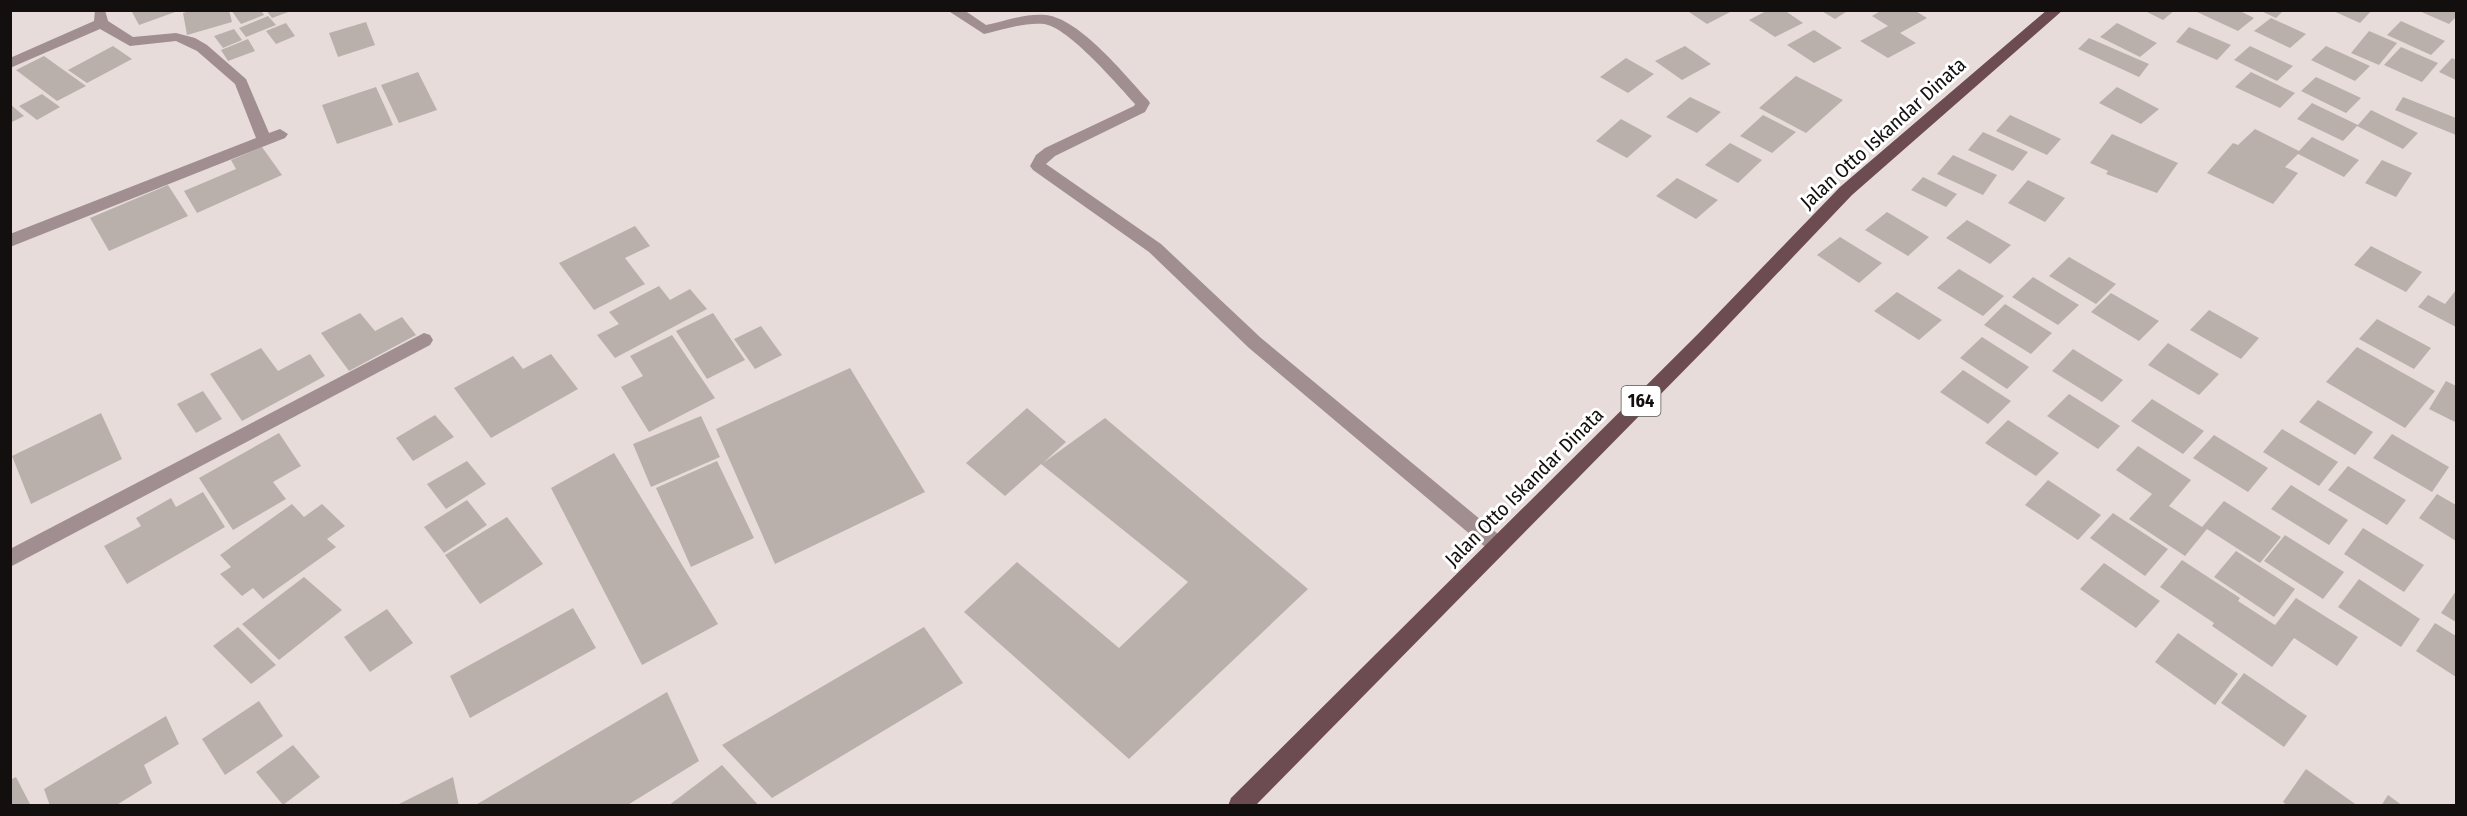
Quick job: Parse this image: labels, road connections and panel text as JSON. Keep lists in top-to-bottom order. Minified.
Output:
{"streets":{"main road":["Jalan Otto Iskandar Dinata","164"]}}
